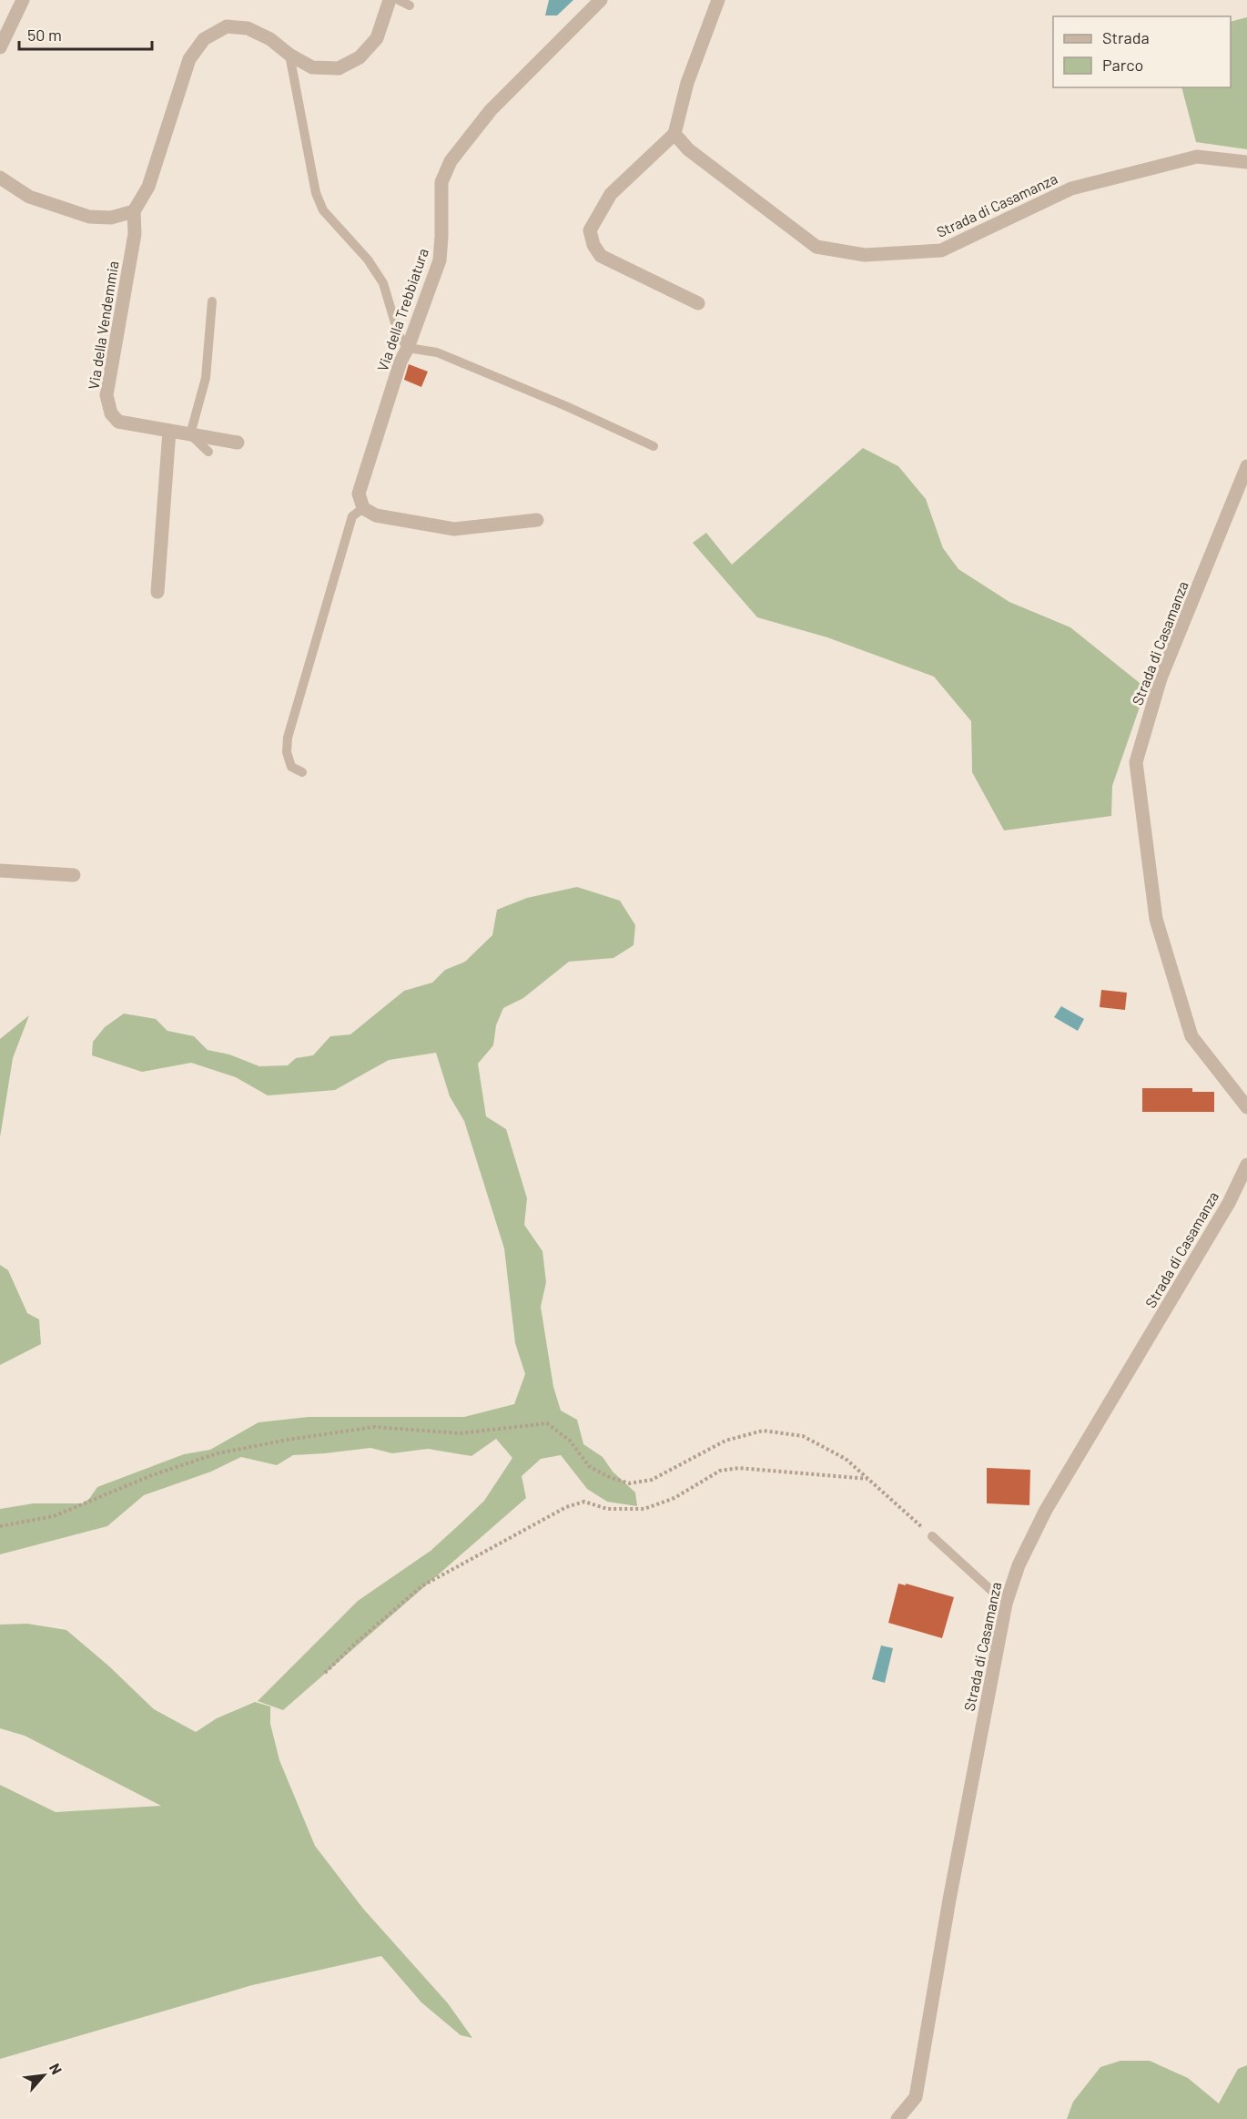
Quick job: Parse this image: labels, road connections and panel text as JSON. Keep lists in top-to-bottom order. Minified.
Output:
{"streets":{"street":["Strada di Casamanza","Via della Trebbiatura","Via della Vendemmia"]},"legend":["Strada","Parco"],"scale_bar":"50 m","north":"top right"}
